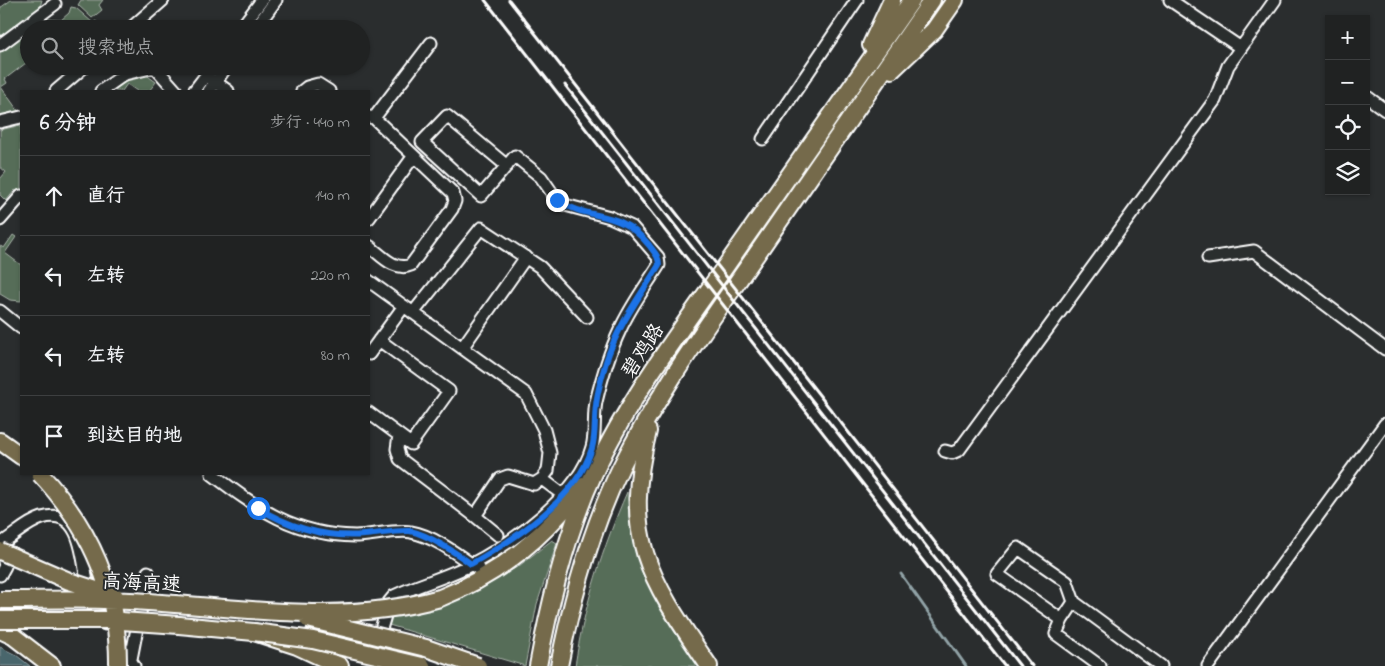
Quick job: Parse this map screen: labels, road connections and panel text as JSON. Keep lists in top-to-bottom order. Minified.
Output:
{"streets":{"highway":["碧鸡路","高海高速"]},"page":{"map_buttons":["+","−"],"search":"搜索地点","heading":["6 分钟","步行 · 440 m"],"list":[["直行","140 m"],["左转","220 m"],["左转","80 m"],"到达目的地"]}}
